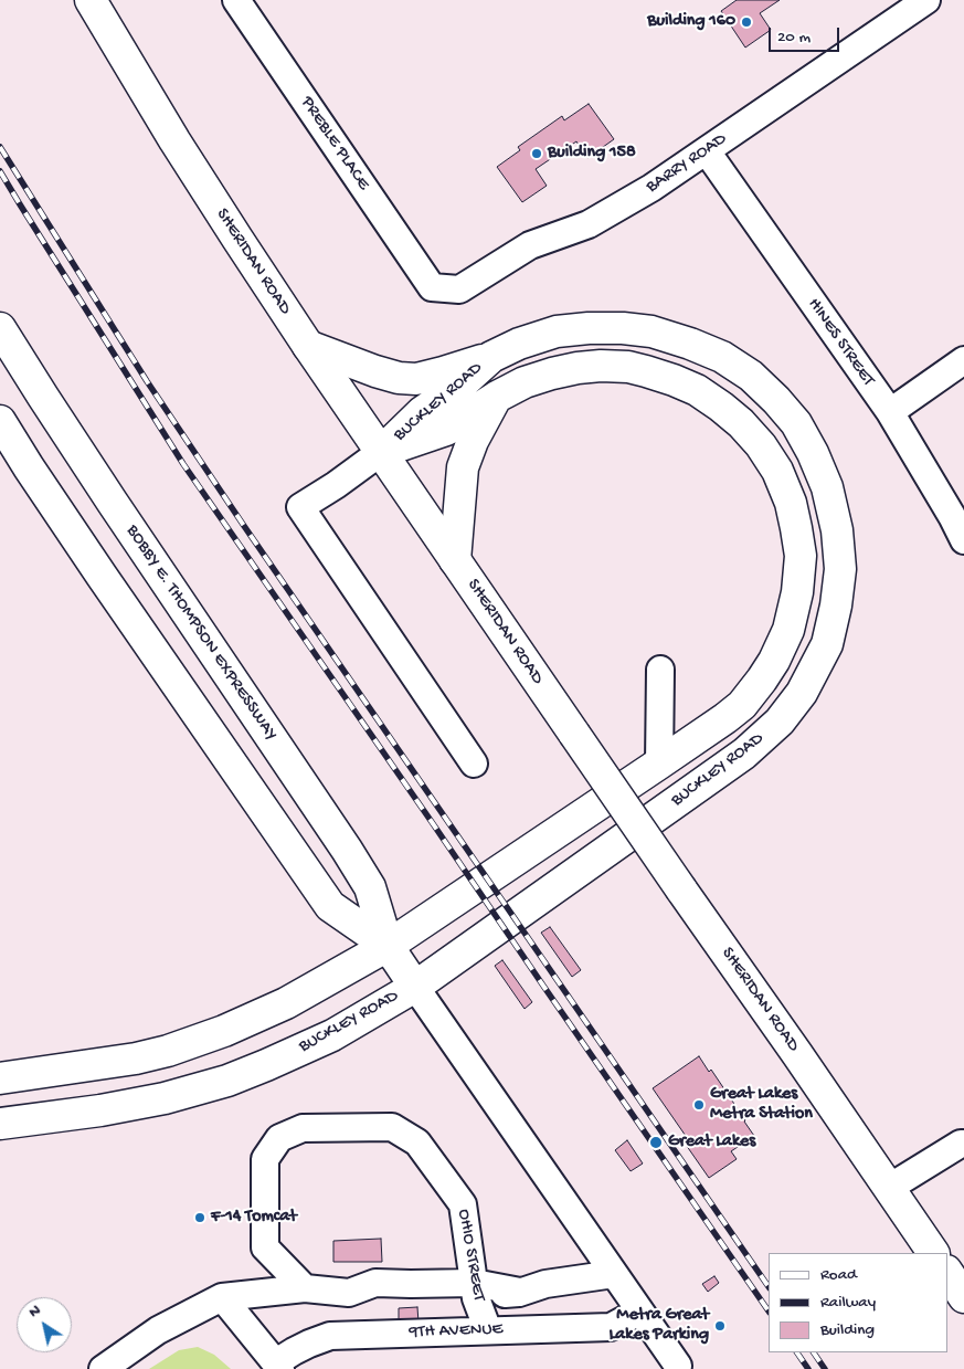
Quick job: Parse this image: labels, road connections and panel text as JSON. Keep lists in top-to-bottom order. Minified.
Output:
{"streets":{"main road":["SHERIDAN ROAD","BUCKLEY ROAD","BOBBY E. THOMPSON EXPRESSWAY"],"street":["PREBLE PLACE","BARRY ROAD","HINES STREET","OHIO STREET","9TH AVENUE"]},"crossings":[["PREBLE PLACE","BARRY ROAD"],["BARRY ROAD","HINES STREET"],["SHERIDAN ROAD","BUCKLEY ROAD"],["BUCKLEY ROAD","BOBBY E. THOMPSON EXPRESSWAY"],["OHIO STREET","9TH AVENUE"]],"places":["Building 160","Building 158","Great Lakes Metra Station","Great Lakes","F-14 Tomcat","Metra Great Lakes Parking"],"legend":["Road","Railway","Building"],"scale_bar":"20 m","north":"top left"}
